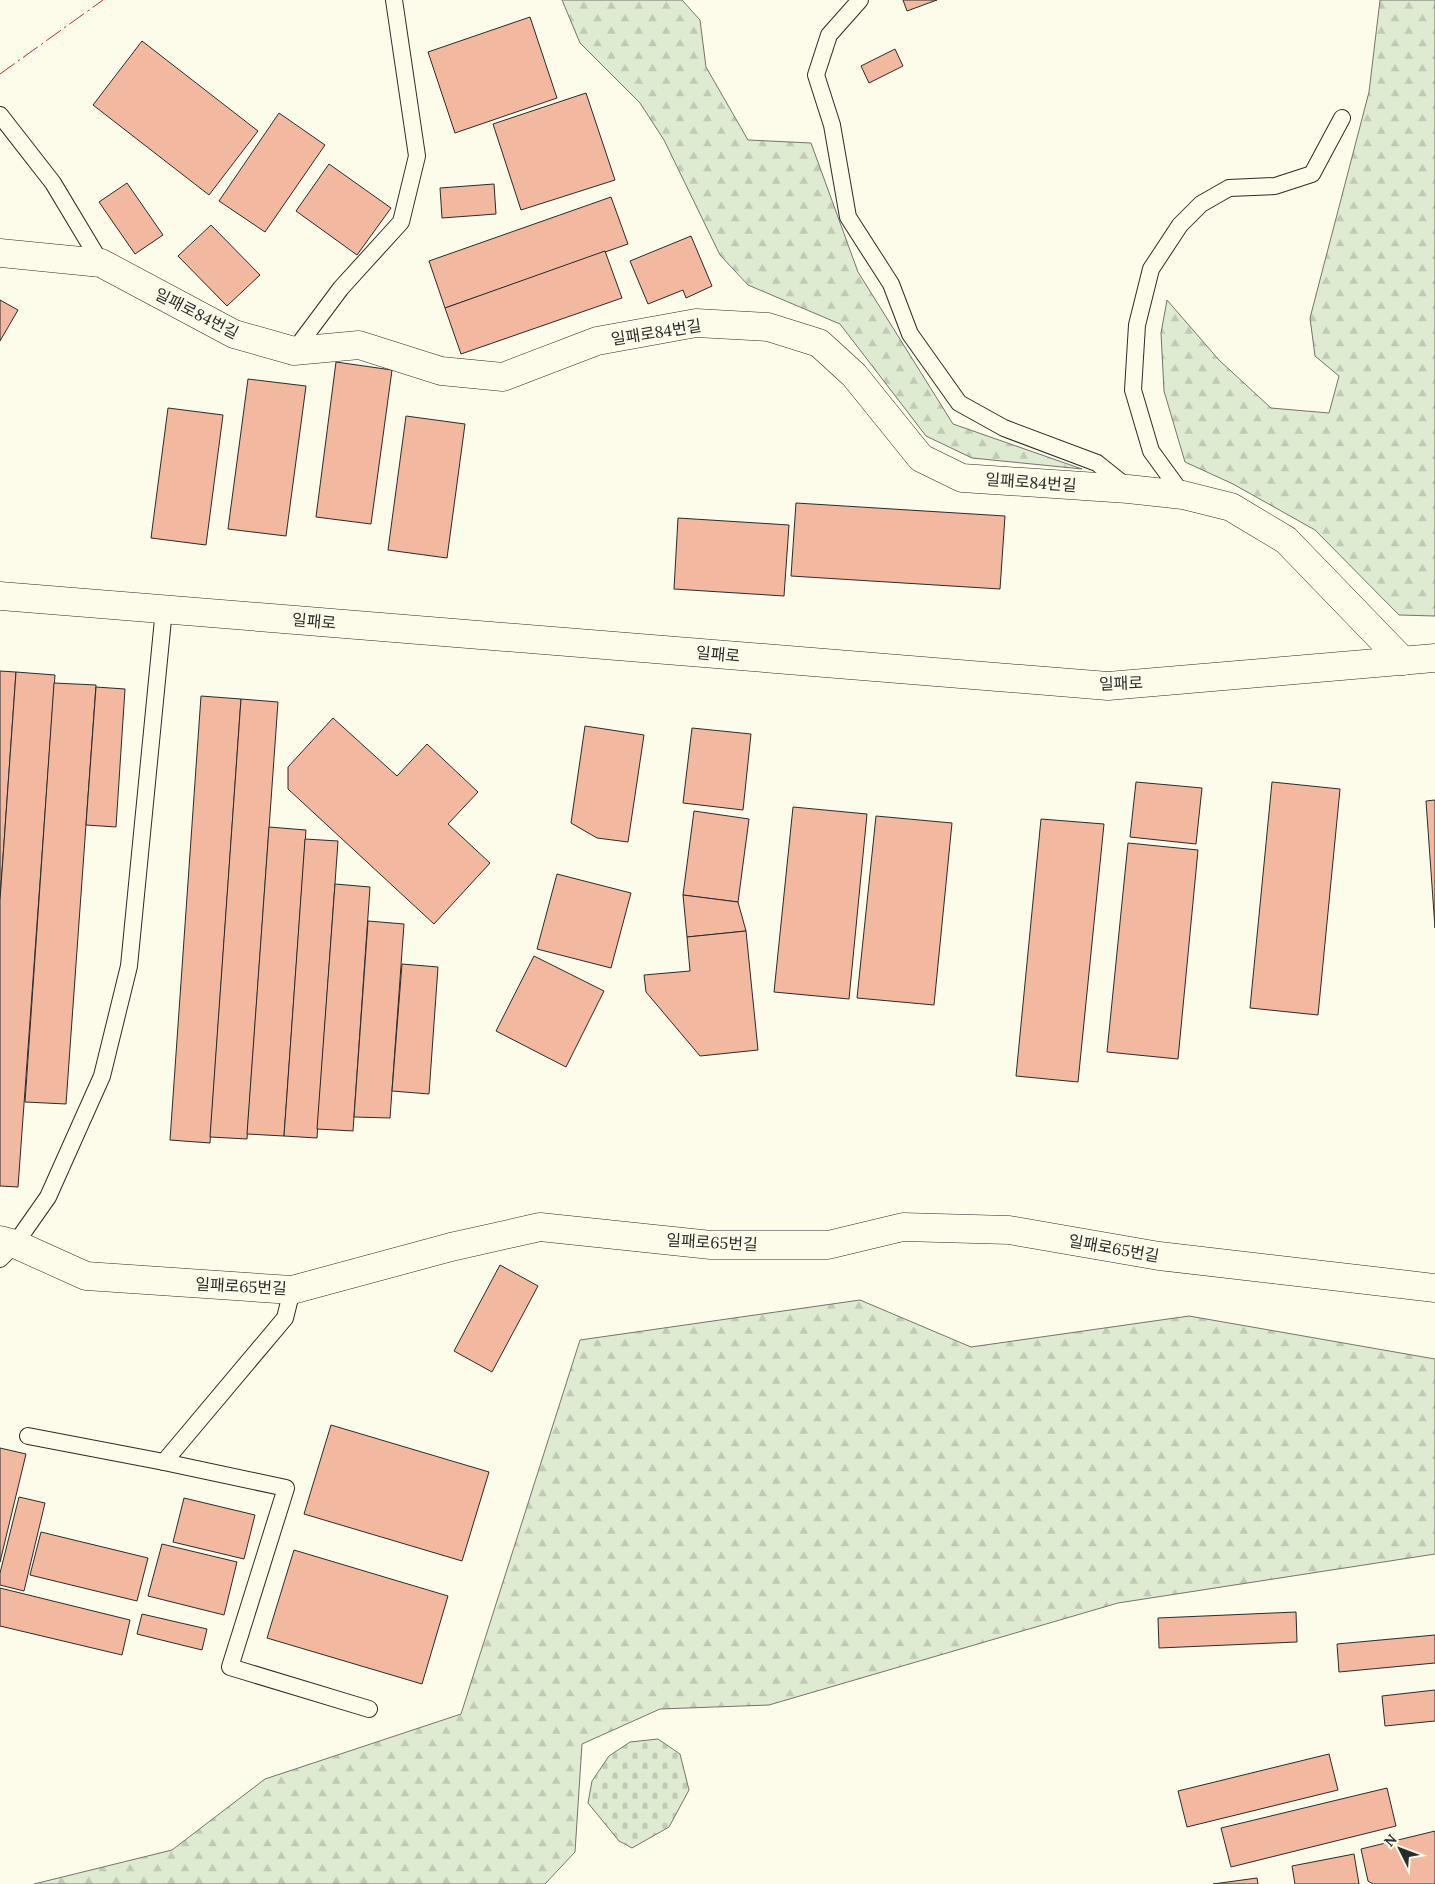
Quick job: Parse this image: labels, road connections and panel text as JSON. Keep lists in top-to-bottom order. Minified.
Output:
{"streets":{"street":["일패로84번길","일패로","일패로65번길"]},"crossings":[["일패로84번길","일패로"]],"north":"top left"}
